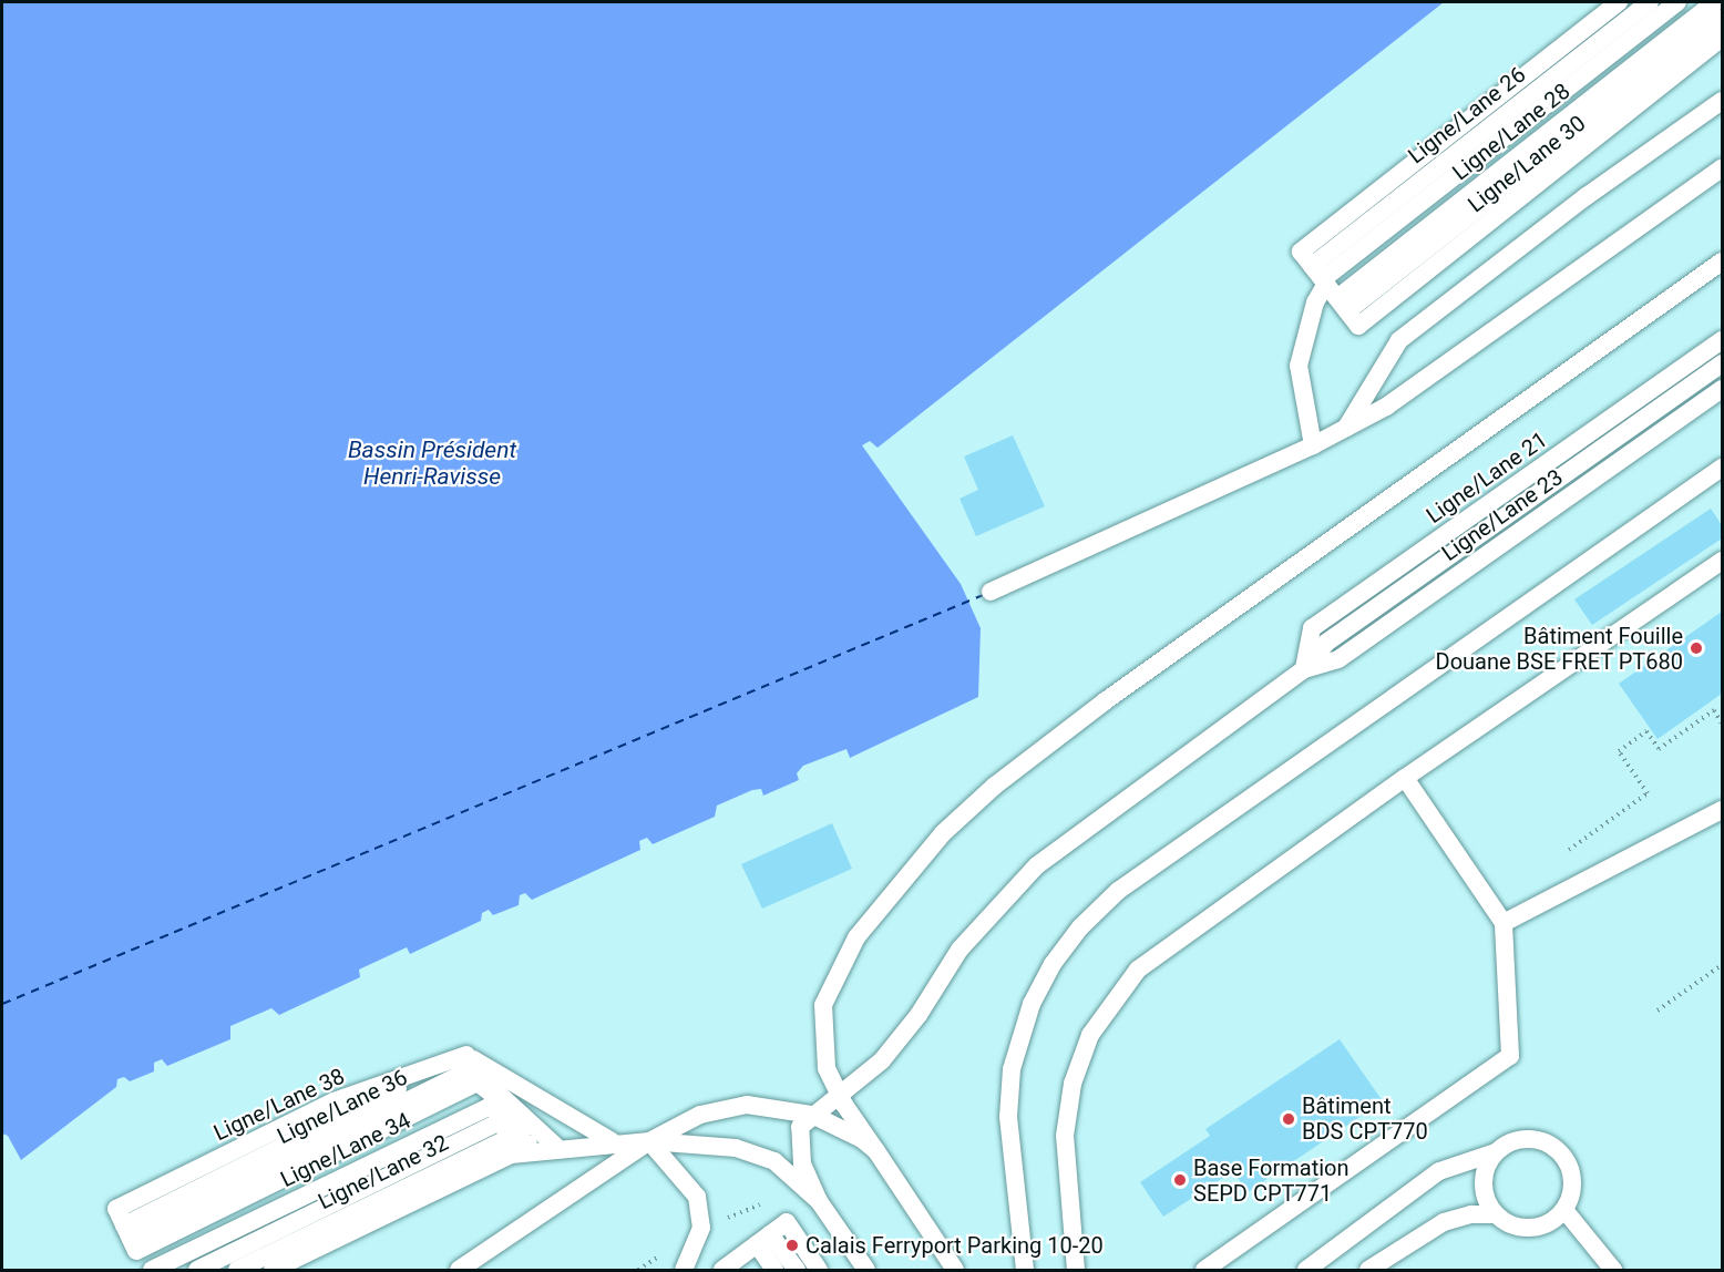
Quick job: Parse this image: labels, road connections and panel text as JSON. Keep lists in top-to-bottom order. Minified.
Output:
{"streets":{"lane":["Ligne/Lane 26","Ligne/Lane 28","Ligne/Lane 30","Ligne/Lane 21","Ligne/Lane 23","Ligne/Lane 38","Ligne/Lane 36","Ligne/Lane 34","Ligne/Lane 32"]},"crossings":[["Ligne/Lane 26","Ligne/Lane 28"],["Ligne/Lane 26","Ligne/Lane 30"],["Ligne/Lane 28","Ligne/Lane 30"],["Ligne/Lane 21","Ligne/Lane 23"],["Ligne/Lane 38","Ligne/Lane 36"],["Ligne/Lane 36","Ligne/Lane 34"],["Ligne/Lane 36","Ligne/Lane 32"],["Ligne/Lane 34","Ligne/Lane 32"]],"water":["Bassin Président Henri-Ravisse"],"places":["Bâtiment Fouille Douane BSE FRET PT680","Bâtiment BDS CPT770","Base Formation SEPD CPT771","Calais Ferryport Parking 10-20"]}
